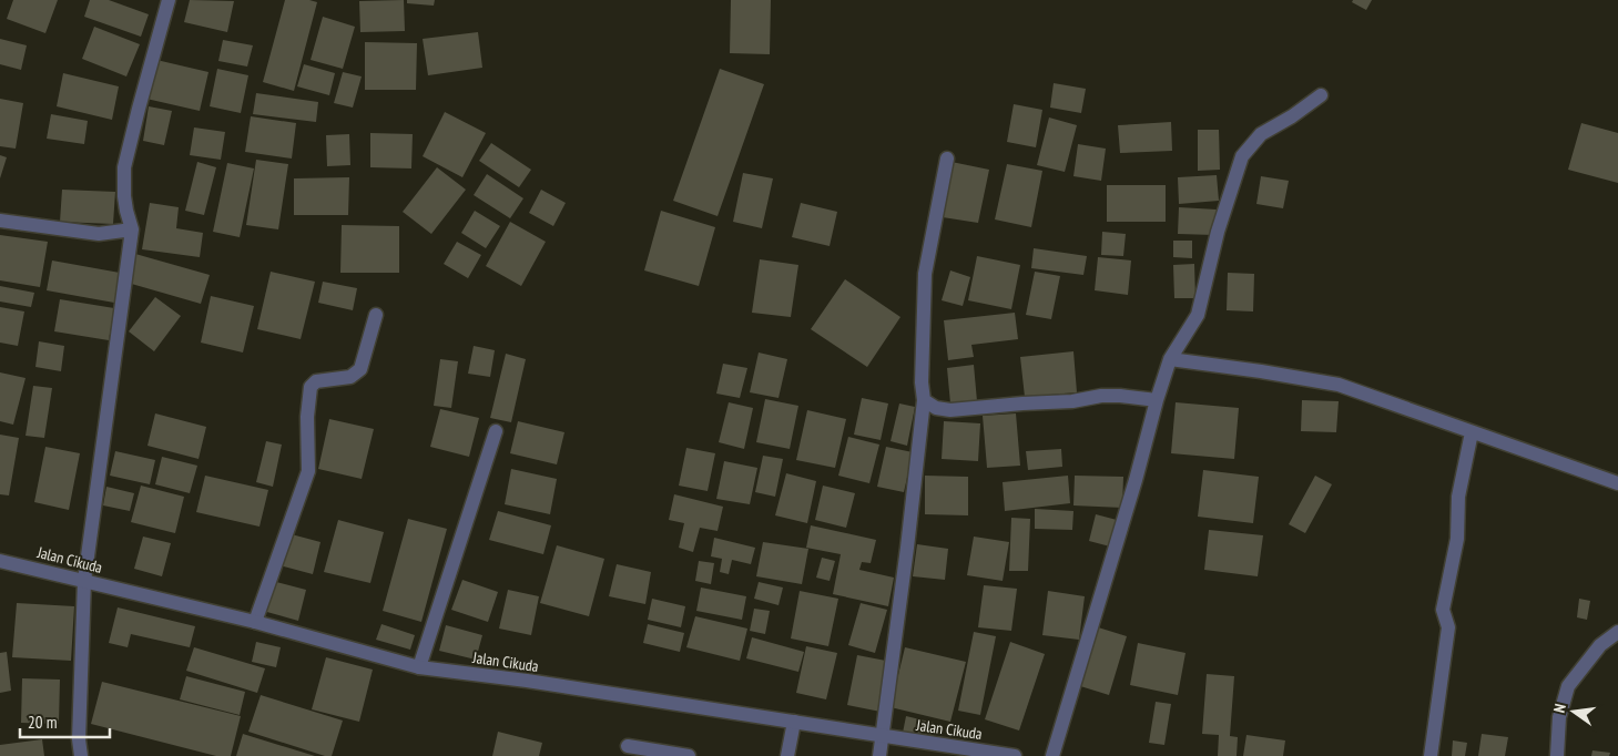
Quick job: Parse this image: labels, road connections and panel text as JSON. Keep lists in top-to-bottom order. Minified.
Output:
{"streets":{"street":["Jalan Cikuda"]},"scale_bar":"20 m","north":"left"}
